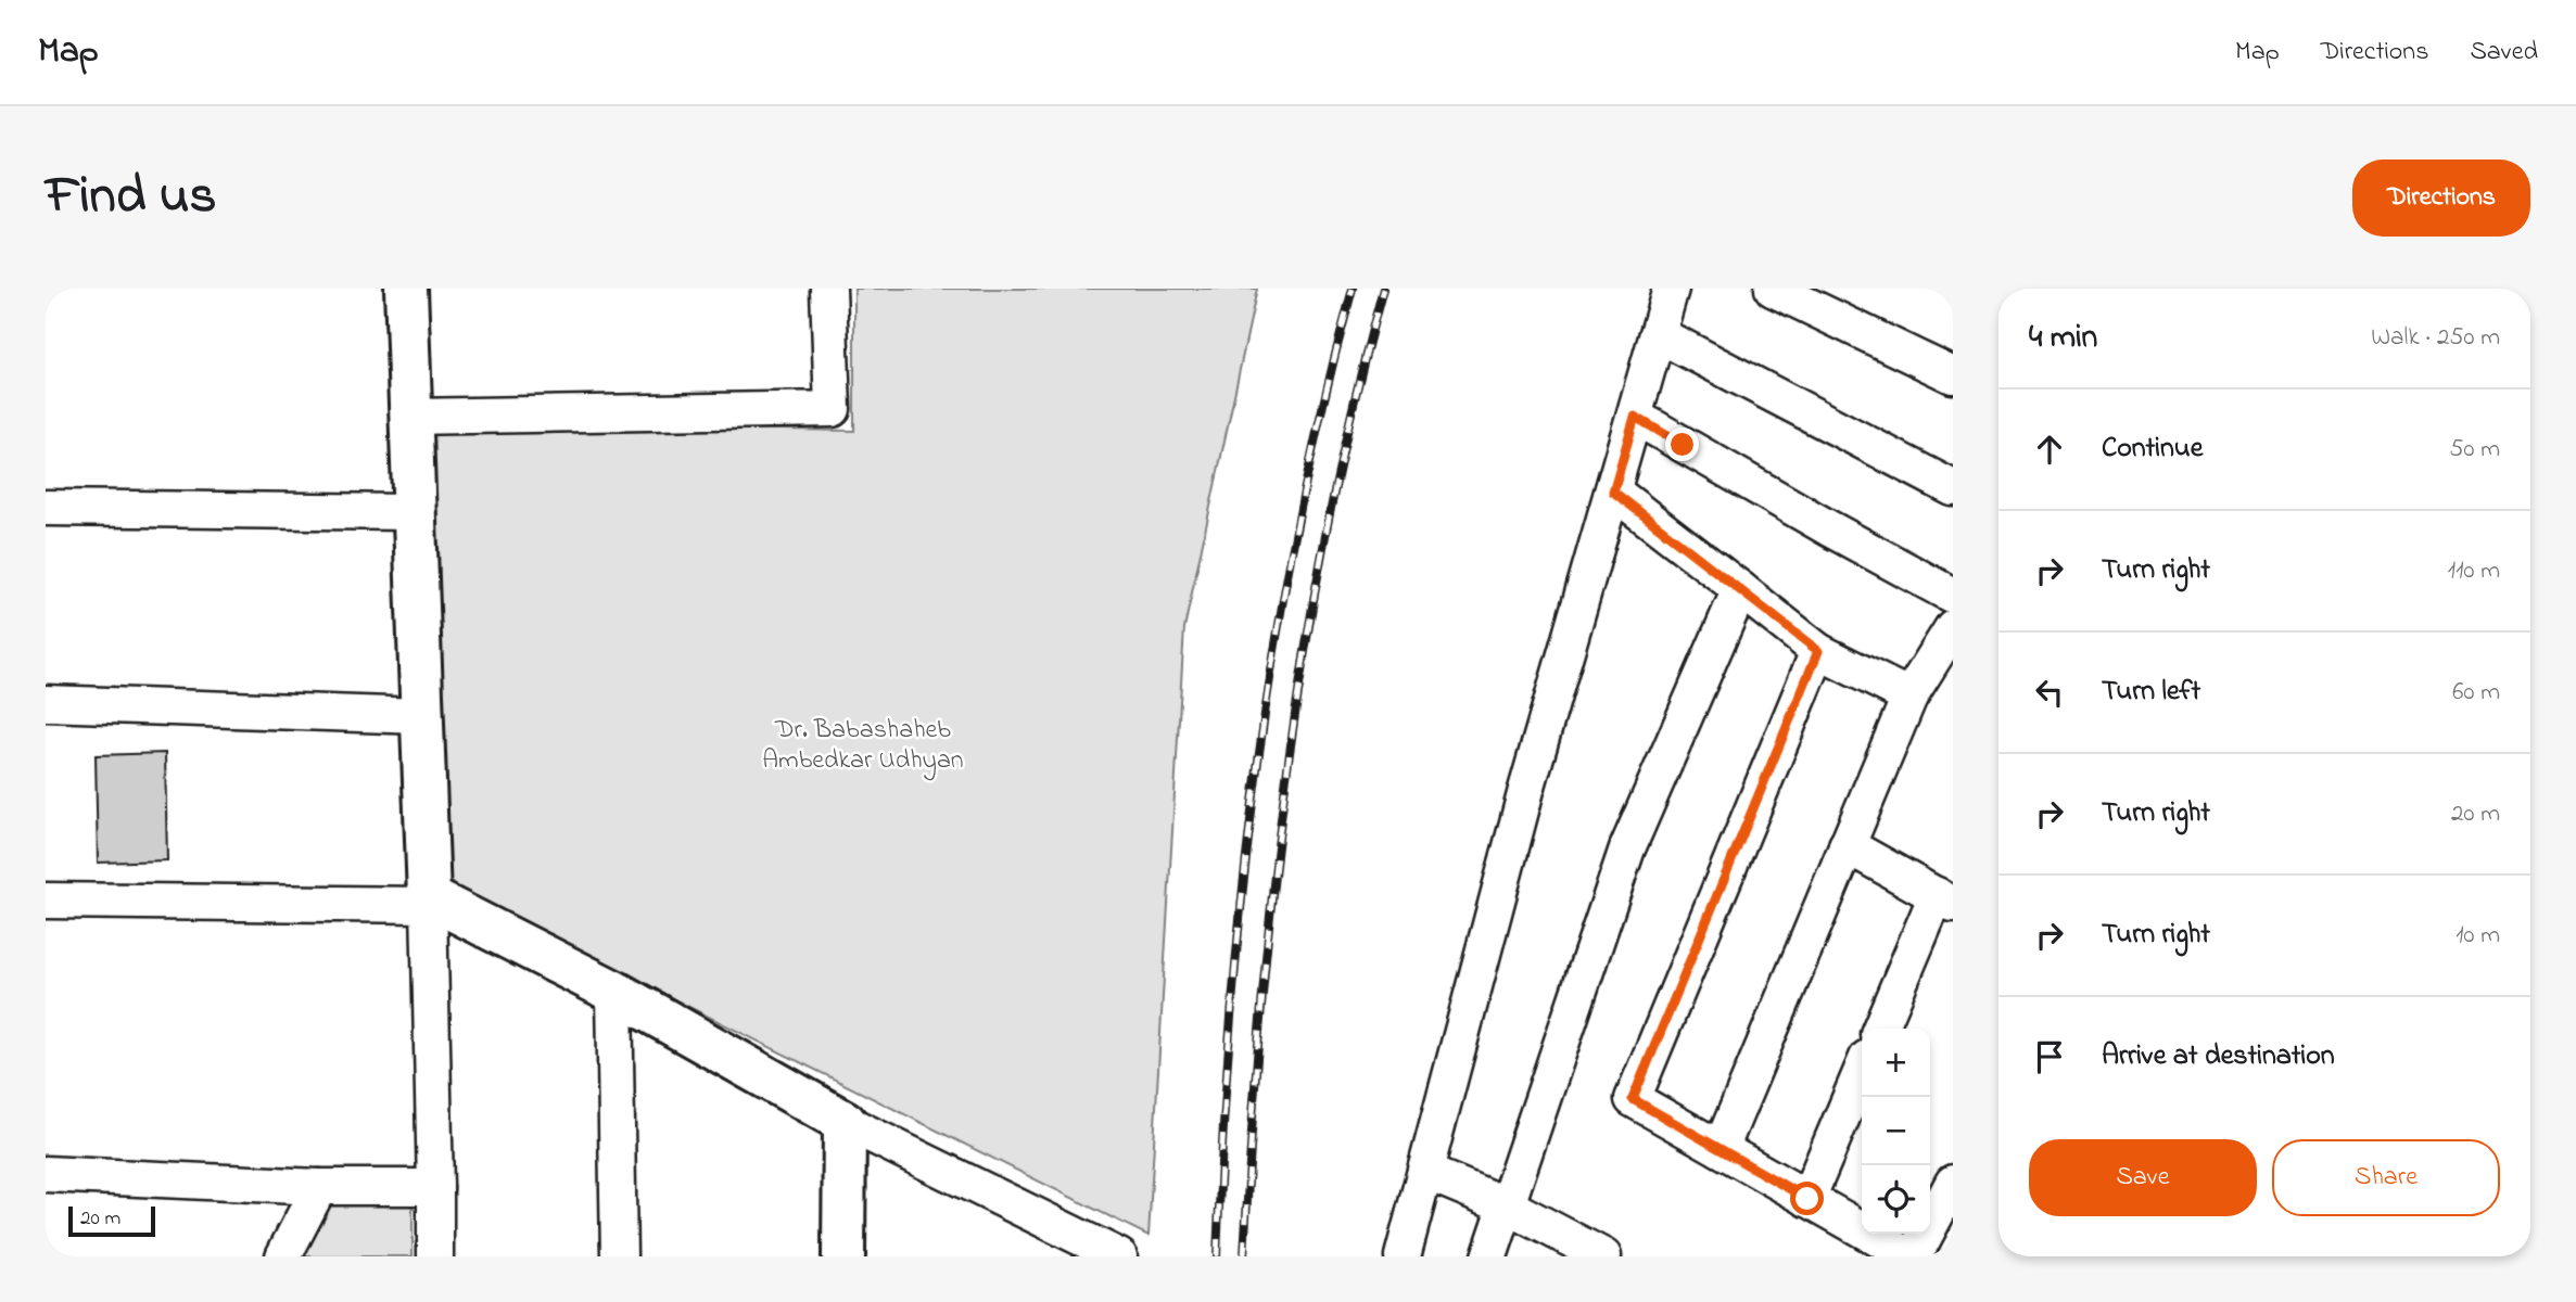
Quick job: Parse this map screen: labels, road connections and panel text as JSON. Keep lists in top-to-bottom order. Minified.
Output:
{"parks":["Dr. Babashaheb Ambedkar Udhyan"],"scale_bar":"20 m","page":{"header":"Map","nav":["Map","Directions","Saved"],"title":"Find us","buttons":["Directions",["Save","Share"]],"heading":["4 min","Walk · 250 m"],"list":[["Continue","50 m"],["Turn right","110 m"],["Turn left","60 m"],["Turn right","20 m"],["Turn right","10 m"],"Arrive at destination"],"map_buttons":["+","−"],"scale":"20 m"}}
